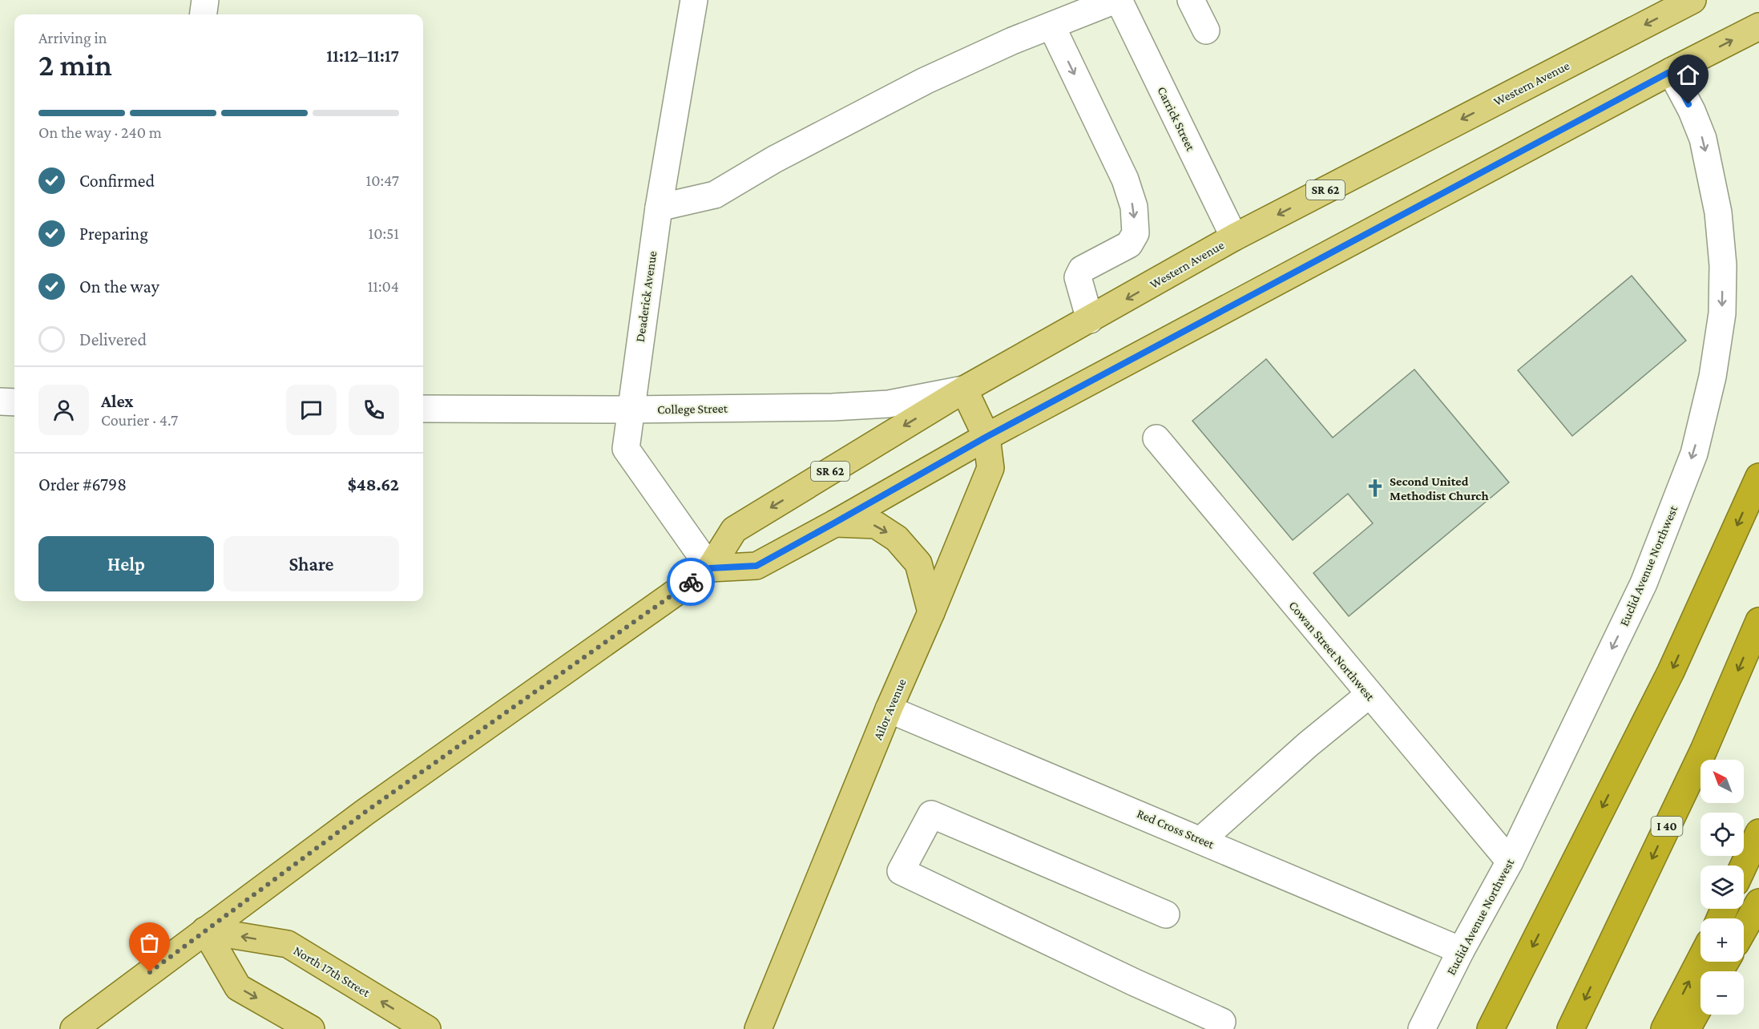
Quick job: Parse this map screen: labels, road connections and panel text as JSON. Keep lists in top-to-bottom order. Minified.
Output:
{"streets":{"highway":["I 40"],"main road":["Western Avenue","SR 62","Ailor Avenue","North 17th Street"],"street":["Carrick Street","Deaderick Avenue","College Street","Euclid Avenue Northwest","Cowan Street Northwest","Red Cross Street"]},"crossings":[["Western Avenue","Carrick Street"],["Western Avenue","Deaderick Avenue"],["Western Avenue","College Street"],["Western Avenue","Ailor Avenue"],["Western Avenue","North 17th Street"],["Deaderick Avenue","College Street"],["College Street","Ailor Avenue"],["Euclid Avenue Northwest","Cowan Street Northwest"],["Euclid Avenue Northwest","Red Cross Street"],["Ailor Avenue","Red Cross Street"]],"one_way":["Euclid Avenue Northwest"],"places":{"church":["Second United Methodist Church"]},"north":"top left","page":{"heading":["2 min","Arriving in","11:12–11:17"],"panel":["Alex","Courier · 4.7","Order #6798","$48.62"],"bar":"On the way · 240 m","list":[["Confirmed","10:47"],["Preparing","10:51"],["On the way","11:04"],"Delivered"],"buttons":["Help","Share"],"map_buttons":["+","−"]}}
